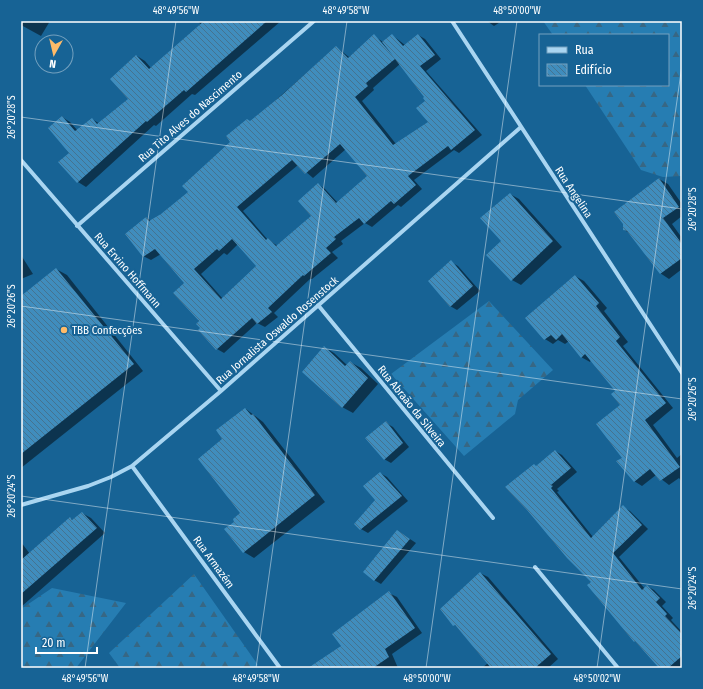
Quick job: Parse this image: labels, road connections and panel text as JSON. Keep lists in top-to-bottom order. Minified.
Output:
{"streets":{"street":["Rua Tito Alves do Nascimento","Rua Angelina","Rua Ervino Hoffmann","Rua Jornalista Oswaldo Rosenstock","Rua Abraão da Silveira","Rua Armazém"]},"crossings":[["Rua Tito Alves do Nascimento","Rua Ervino Hoffmann"],["Rua Angelina","Rua Jornalista Oswaldo Rosenstock"],["Rua Ervino Hoffmann","Rua Jornalista Oswaldo Rosenstock"],["Rua Jornalista Oswaldo Rosenstock","Rua Abraão da Silveira"],["Rua Jornalista Oswaldo Rosenstock","Rua Armazém"]],"places":["TBB Confecções"],"legend":["Rua","Edifício"],"scale_bar":"20 m","north":"bottom","coordinates":["48°49'56\"W","48°49'58\"W","48°50'00\"W","26°20'28\"S","26°20'26\"S","26°20'24\"S","48°50'02\"W"]}
